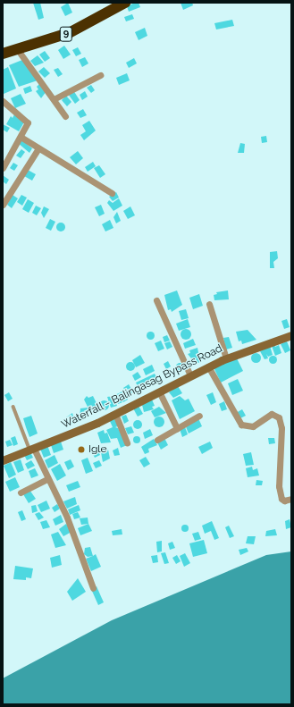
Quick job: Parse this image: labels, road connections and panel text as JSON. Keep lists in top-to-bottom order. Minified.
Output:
{"streets":{"highway":["9"],"main road":["Waterfall ‒ Balingasag Bypass Road"]},"places":["Igle"]}
